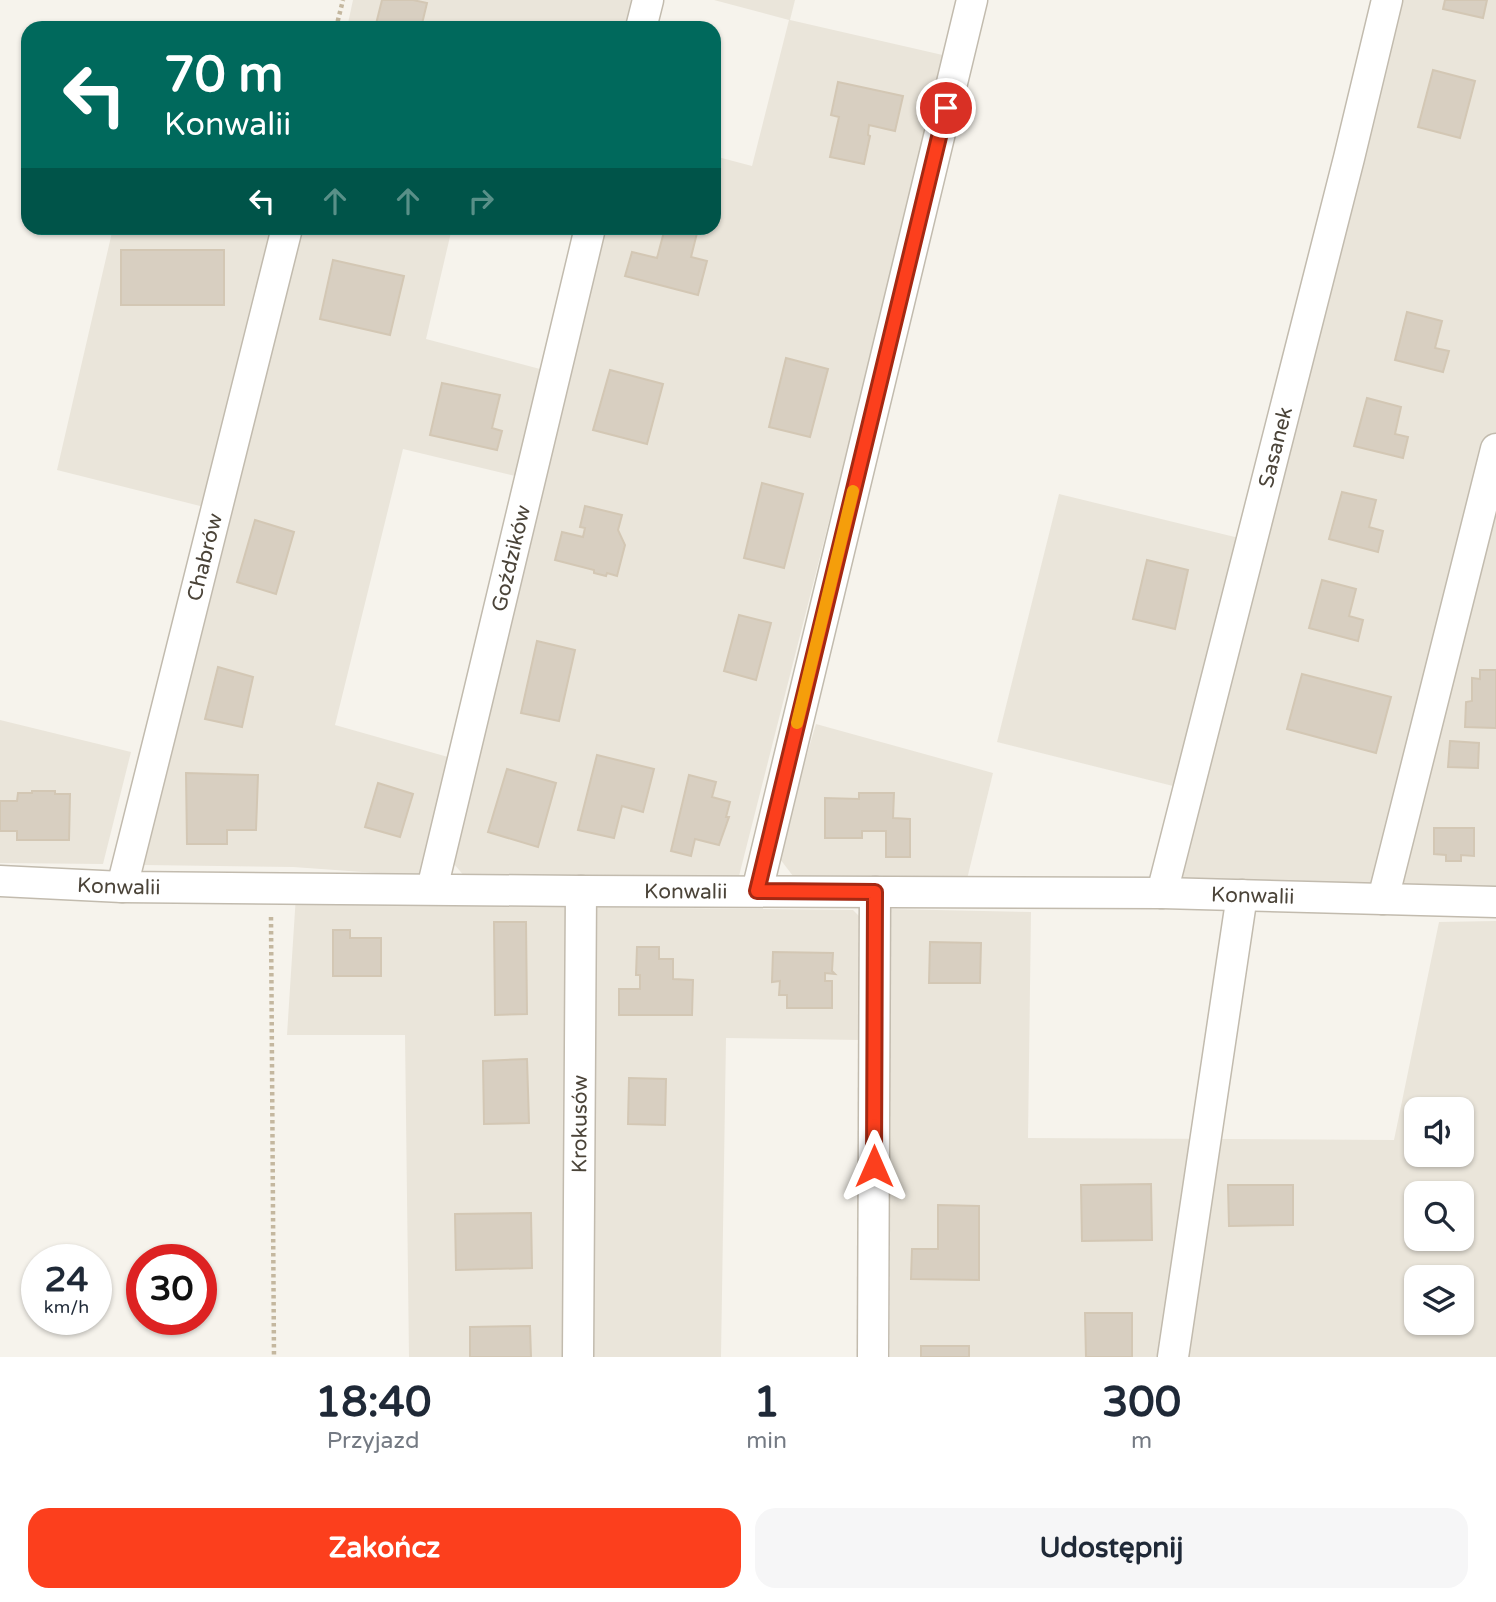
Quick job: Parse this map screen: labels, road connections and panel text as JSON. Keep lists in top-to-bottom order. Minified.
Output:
{"streets":{"street":["Sasanek","Chabrów","Goździków","Konwalii","Krokusów"]},"crossings":[["Sasanek","Konwalii"],["Chabrów","Konwalii"],["Goździków","Konwalii"],["Konwalii","Krokusów"]],"page":{"turn":["70 m","Konwalii"],"speed":"24 km/h","limit":"30","eta":["18:40","Przyjazd","1","min","300","m"],"buttons":["Zakończ","Udostępnij"]}}
